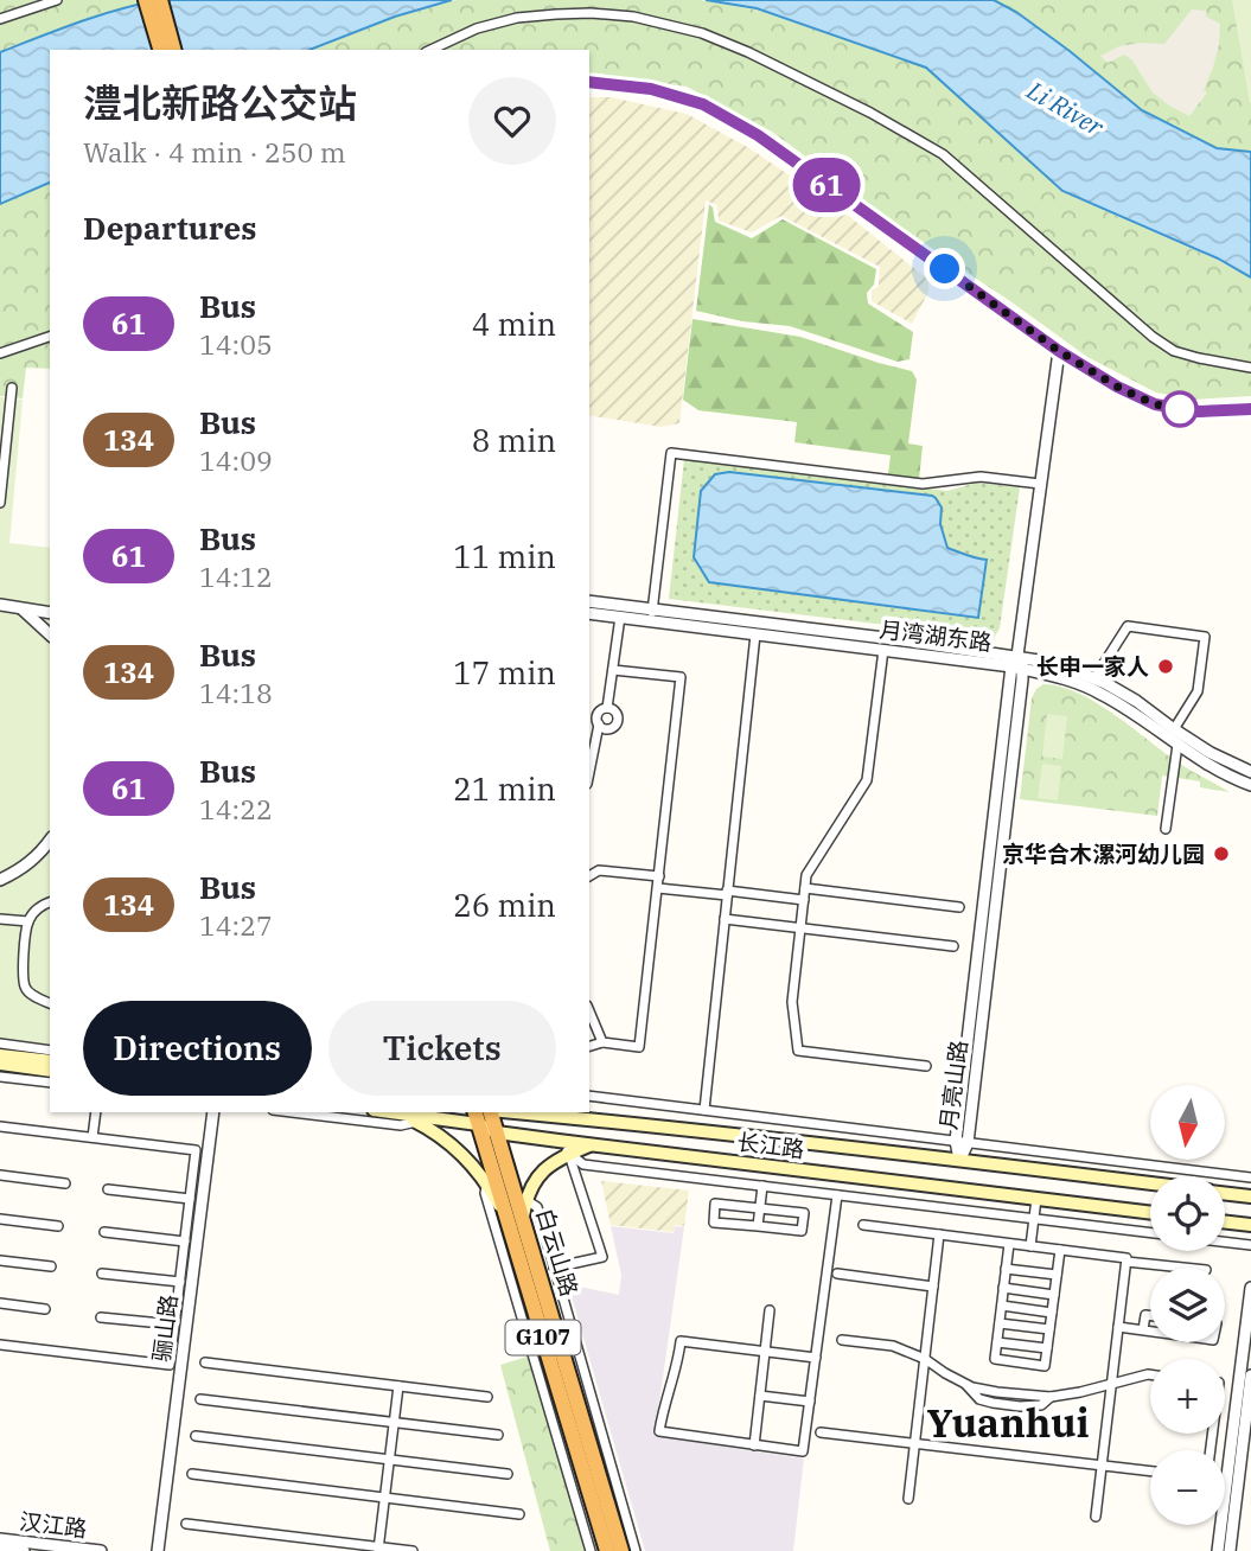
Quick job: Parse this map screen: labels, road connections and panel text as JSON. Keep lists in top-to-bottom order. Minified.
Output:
{"streets":{"highway":["白云山路","G107"],"main road":["长江路"],"street":["月湾湖东路","月亮山路","骊山路","汉江路"]},"crossings":[["月湾湖东路","月亮山路"],["月亮山路","长江路"],["长江路","白云山路"]],"districts":["Yuanhui"],"water":["Li River"],"places":["长申一家人","京华合木漯河幼儿园"],"lines":["bus line 61"],"north":"bottom","page":{"on_map":"61","heading":[["澧北新路公交站","Walk · 4 min · 250 m"],"Departures"],"list":[{"mark":"61","name":"Bus","note":"14:05","value":"4 min"},{"mark":"134","name":"Bus","note":"14:09","value":"8 min"},{"mark":"61","name":"Bus","note":"14:12","value":"11 min"},{"mark":"134","name":"Bus","note":"14:18","value":"17 min"},{"mark":"61","name":"Bus","note":"14:22","value":"21 min"},{"mark":"134","name":"Bus","note":"14:27","value":"26 min"}],"buttons":["Directions","Tickets"],"map_buttons":["+","−"]}}
